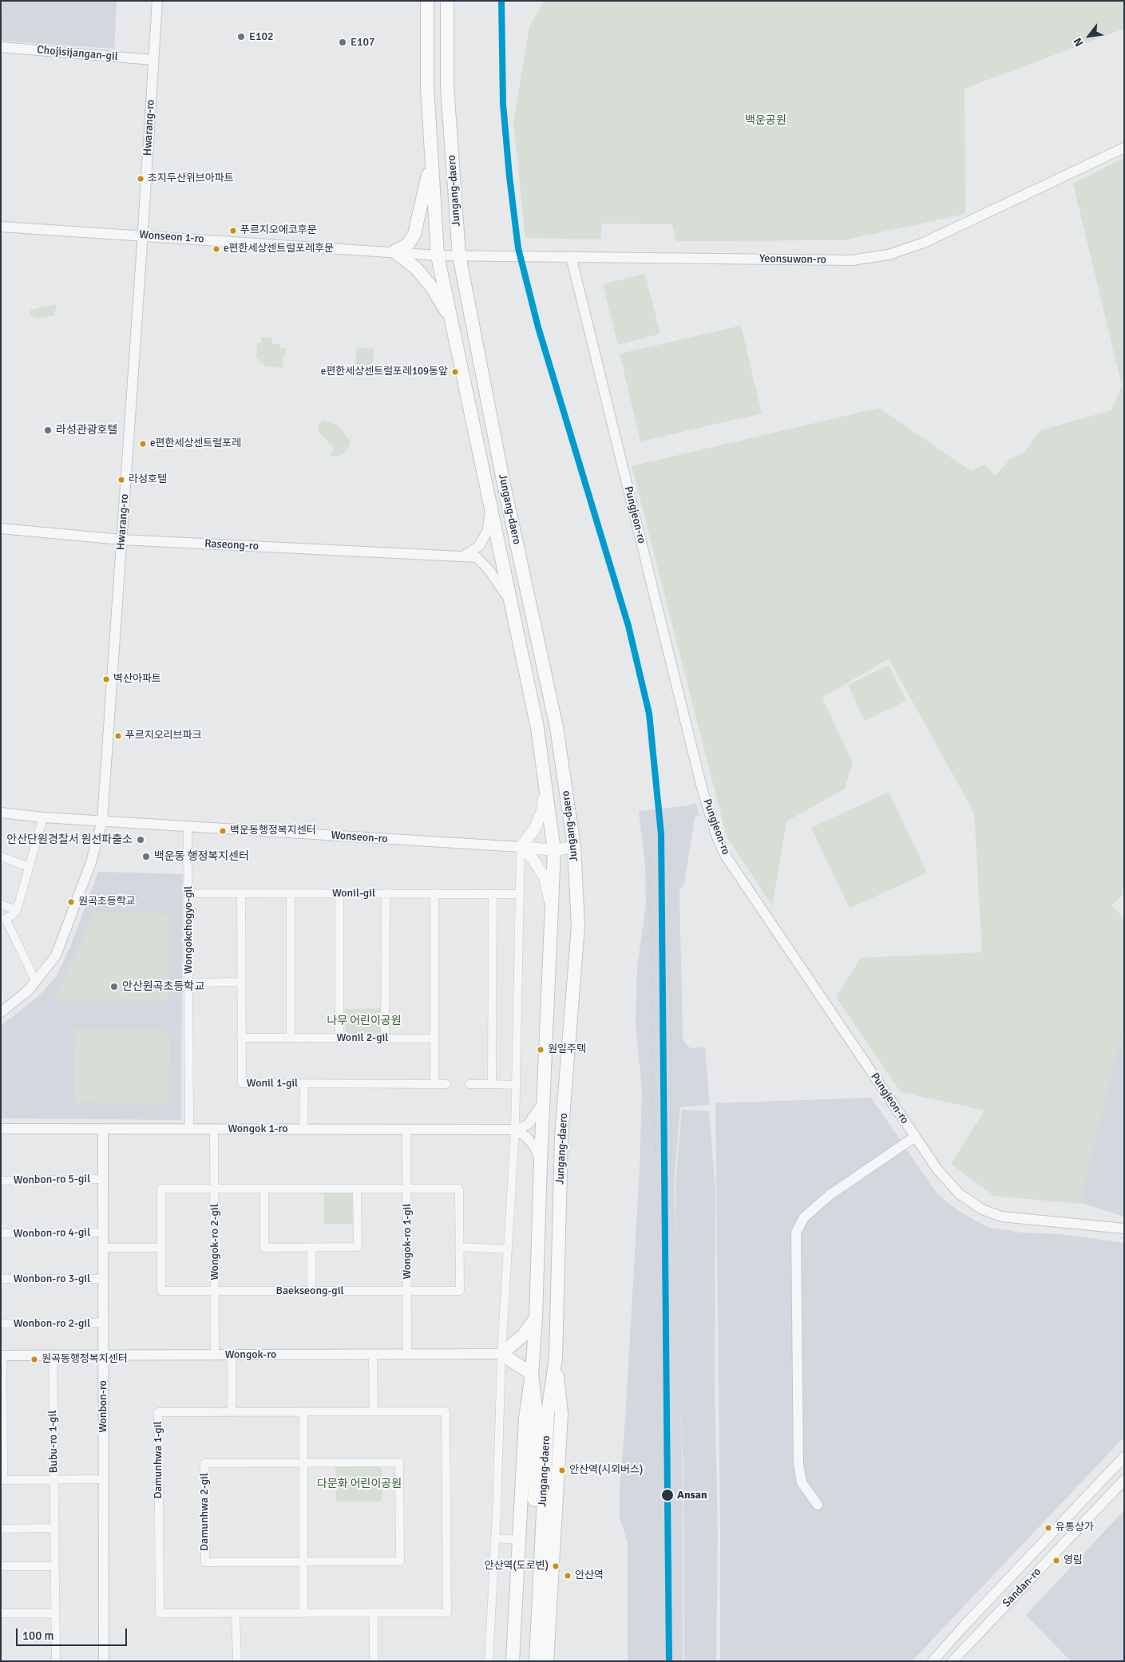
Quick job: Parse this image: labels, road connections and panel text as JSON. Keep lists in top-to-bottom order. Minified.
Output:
{"streets":{"main road":["Jungang-daero","Wonseon-ro"],"street":["Chojisijangan-gil","Hwarang-ro","Wonseon 1-ro","Yeonsuwon-ro","Pungjeon-ro","Raseong-ro","Wonil-gil","Wongokchogyo-gil","Wonil 2-gil","Wonil 1-gil","Wongok 1-ro","Wonbon-ro 5-gil","Wonbon-ro 4-gil","Wongok-ro 1-gil","Wongok-ro 2-gil","Wonbon-ro 3-gil","Baekseong-gil","Wonbon-ro 2-gil","Wongok-ro","Wonbon-ro","Bubu-ro 1-gil","Damunhwa 1-gil","Damunhwa 2-gil","Sandan-ro"]},"crossings":[["Chojisijangan-gil","Hwarang-ro"],["Hwarang-ro","Wonseon 1-ro"],["Hwarang-ro","Raseong-ro"],["Hwarang-ro","Wonseon-ro"],["Jungang-daero","Wonseon 1-ro"],["Jungang-daero","Yeonsuwon-ro"],["Jungang-daero","Raseong-ro"],["Jungang-daero","Wonseon-ro"],["Wonseon 1-ro","Yeonsuwon-ro"],["Yeonsuwon-ro","Pungjeon-ro"],["Wonseon-ro","Wongokchogyo-gil"],["Wonil-gil","Wongokchogyo-gil"],["Wonil-gil","Wonil 1-gil"],["Wongokchogyo-gil","Wongok 1-ro"],["Wonil 2-gil","Wonil 1-gil"],["Wongok 1-ro","Wongok-ro 1-gil"],["Wongok 1-ro","Wongok-ro 2-gil"],["Wongok 1-ro","Wonbon-ro"],["Wonbon-ro 5-gil","Wonbon-ro"],["Wonbon-ro 4-gil","Wonbon-ro"],["Wongok-ro 1-gil","Baekseong-gil"],["Wongok-ro 1-gil","Wongok-ro"],["Wongok-ro 2-gil","Baekseong-gil"],["Wongok-ro 2-gil","Wongok-ro"],["Wonbon-ro 3-gil","Wonbon-ro"],["Wonbon-ro 2-gil","Wonbon-ro"],["Wongok-ro","Wonbon-ro"],["Wongok-ro","Bubu-ro 1-gil"]],"parks":["백운공원","나무 어린이공원","다문화 어린이공원"],"places":["E102","E107","초지두산위브아파트","푸르지오에코후문","e편한세상센트럴포레후문","e편한세상센트럴포레109동앞","라성관광호텔","e편한세상센트럴포레","라성호텔","벽산아파트","푸르지오리브파크","백운동행정복지센터","안산단원경찰서 원선파출소","백운동 행정복지센터","원곡초등학교","안산원곡초등학교","원일주택","원곡동행정복지센터","안산역(시외버스)","Ansan","유통상가","영림","안산역(도로변)","안산역"],"scale_bar":"100 m","north":"bottom left"}
